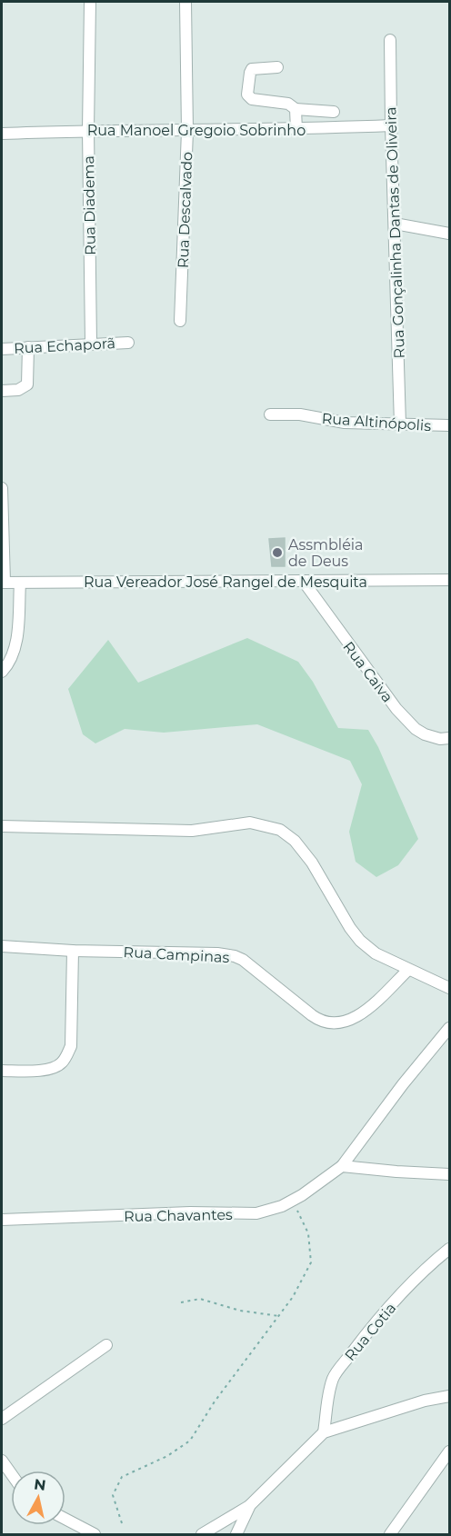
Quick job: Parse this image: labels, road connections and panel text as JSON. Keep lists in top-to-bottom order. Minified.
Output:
{"streets":{"street":["Rua Manoel Gregoio Sobrinho","Rua Diadema","Rua Descalvado","Rua Gonçalinha Dantas de Oliveira","Rua Echaporã","Rua Altinópolis","Rua Vereador José Rangel de Mesquita","Rua Caiva","Rua Campinas","Rua Chavantes","Rua Cotia"]},"crossings":[["Rua Manoel Gregoio Sobrinho","Rua Diadema"],["Rua Manoel Gregoio Sobrinho","Rua Descalvado"],["Rua Manoel Gregoio Sobrinho","Rua Gonçalinha Dantas de Oliveira"],["Rua Diadema","Rua Echaporã"],["Rua Gonçalinha Dantas de Oliveira","Rua Altinópolis"],["Rua Vereador José Rangel de Mesquita","Rua Caiva"]],"places":["Assmbléia de Deus"],"north":"top"}
